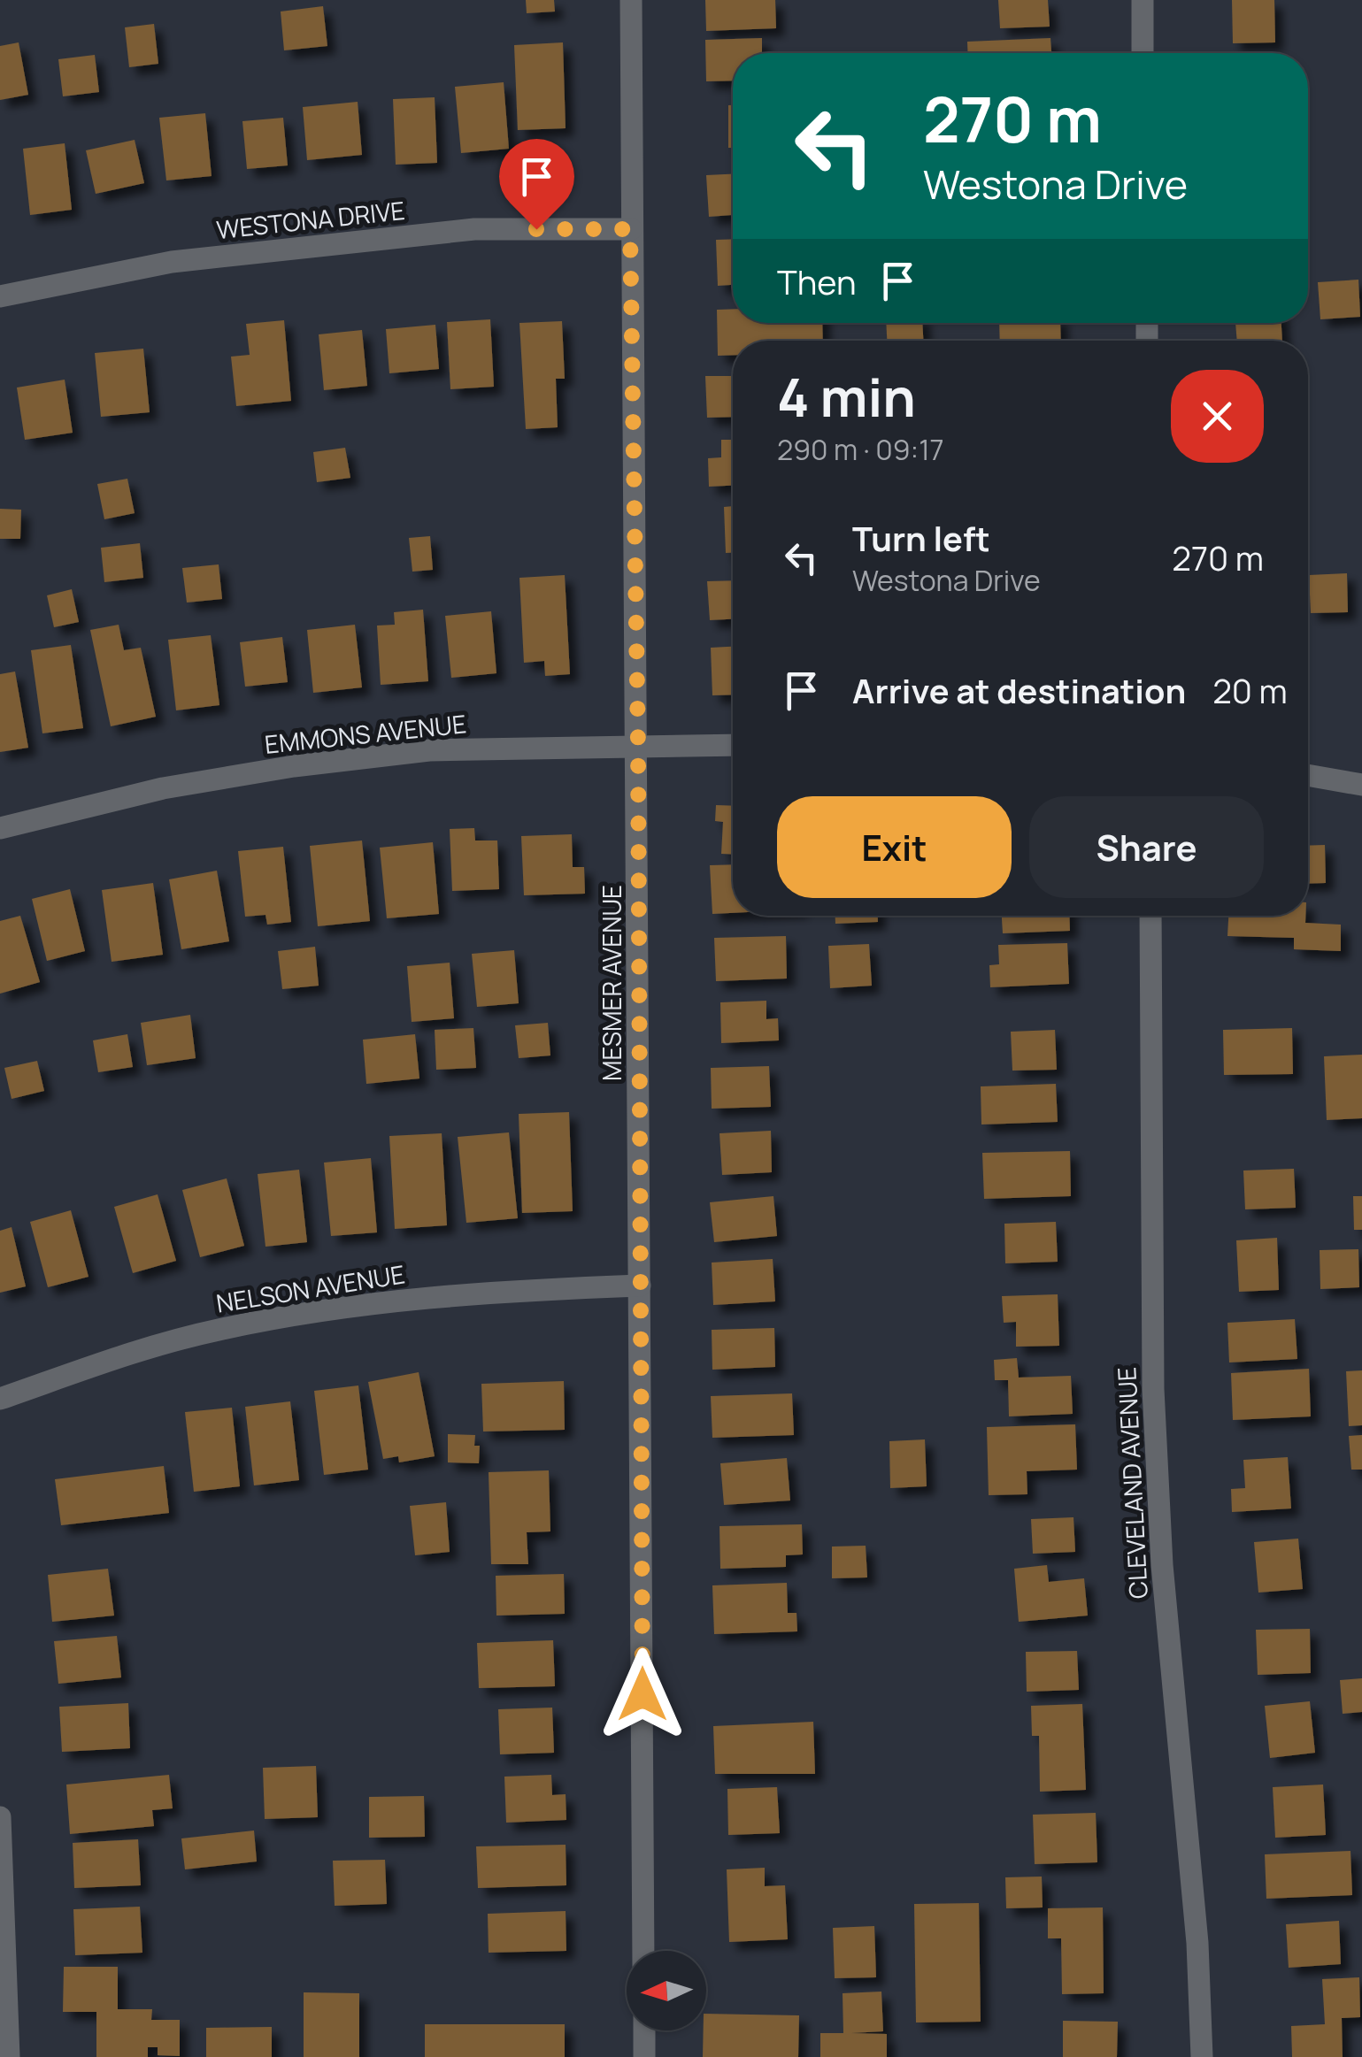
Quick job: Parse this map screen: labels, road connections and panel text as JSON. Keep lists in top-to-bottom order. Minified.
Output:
{"streets":{"street":["WESTONA DRIVE","EMMONS AVENUE","MESMER AVENUE","NELSON AVENUE","CLEVELAND AVENUE"]},"crossings":[["WESTONA DRIVE","MESMER AVENUE"],["EMMONS AVENUE","MESMER AVENUE"],["MESMER AVENUE","NELSON AVENUE"]],"north":"left","page":{"turn":["270 m","Westona Drive"],"then":"Then","heading":["4 min","290 m · 09:17"],"list":[{"name":"Turn left","note":"Westona Drive","value":"270 m"},{"name":"Arrive at destination","value":"20 m"}],"buttons":["Exit","Share"]}}
